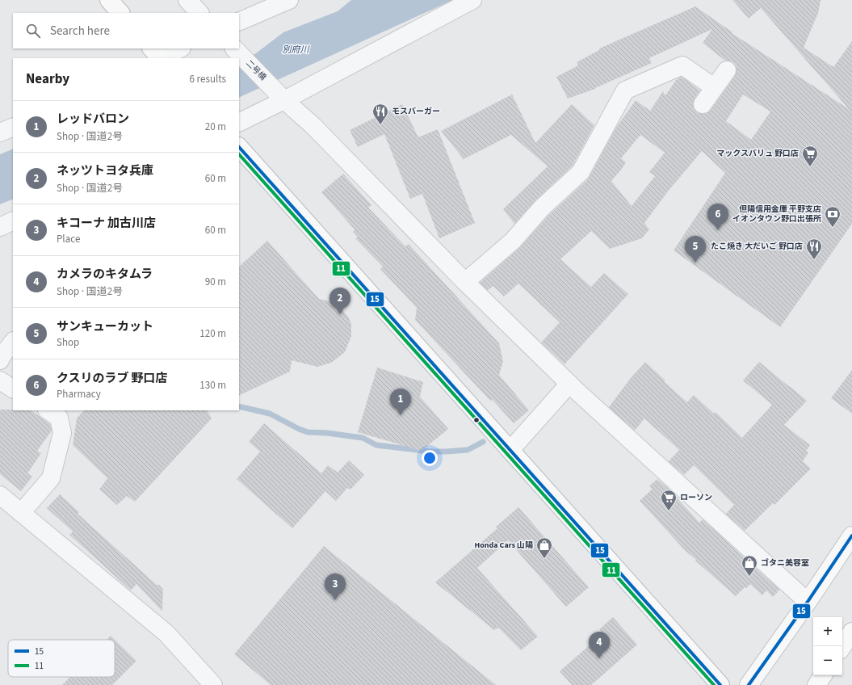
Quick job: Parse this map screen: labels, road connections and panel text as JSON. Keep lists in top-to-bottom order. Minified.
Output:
{"streets":{"street":["二号橋"]},"water":["別府川"],"places":{"restaurant":["モスバーガー","たこ焼き 大だいご 野口店"],"supermarket":["マックスバリュ 野口店","ローソン"],"bank":["但陽信用金庫 平野支店 イオンタウン野口出張所"],"shop":["Honda Cars 山陽","ゴタニ美容室"]},"lines":["transit line 15","transit line 11"],"legend":["15","11"],"page":{"search":"Search here","heading":["Nearby","6 results"],"list":[{"mark":"1","name":"レッドバロン","note":"Shop · 国道2号","value":"20 m"},{"mark":"2","name":"ネッツトヨタ兵庫","note":"Shop · 国道2号","value":"60 m"},{"mark":"3","name":"キコーナ 加古川店","note":"Place","value":"60 m"},{"mark":"4","name":"カメラのキタムラ","note":"Shop · 国道2号","value":"90 m"},{"mark":"5","name":"サンキューカット","note":"Shop","value":"120 m"},{"mark":"6","name":"クスリのラブ 野口店","note":"Pharmacy","value":"130 m"}],"pins":["6","5","2","1","3","4"],"map_buttons":["+","−"]}}
